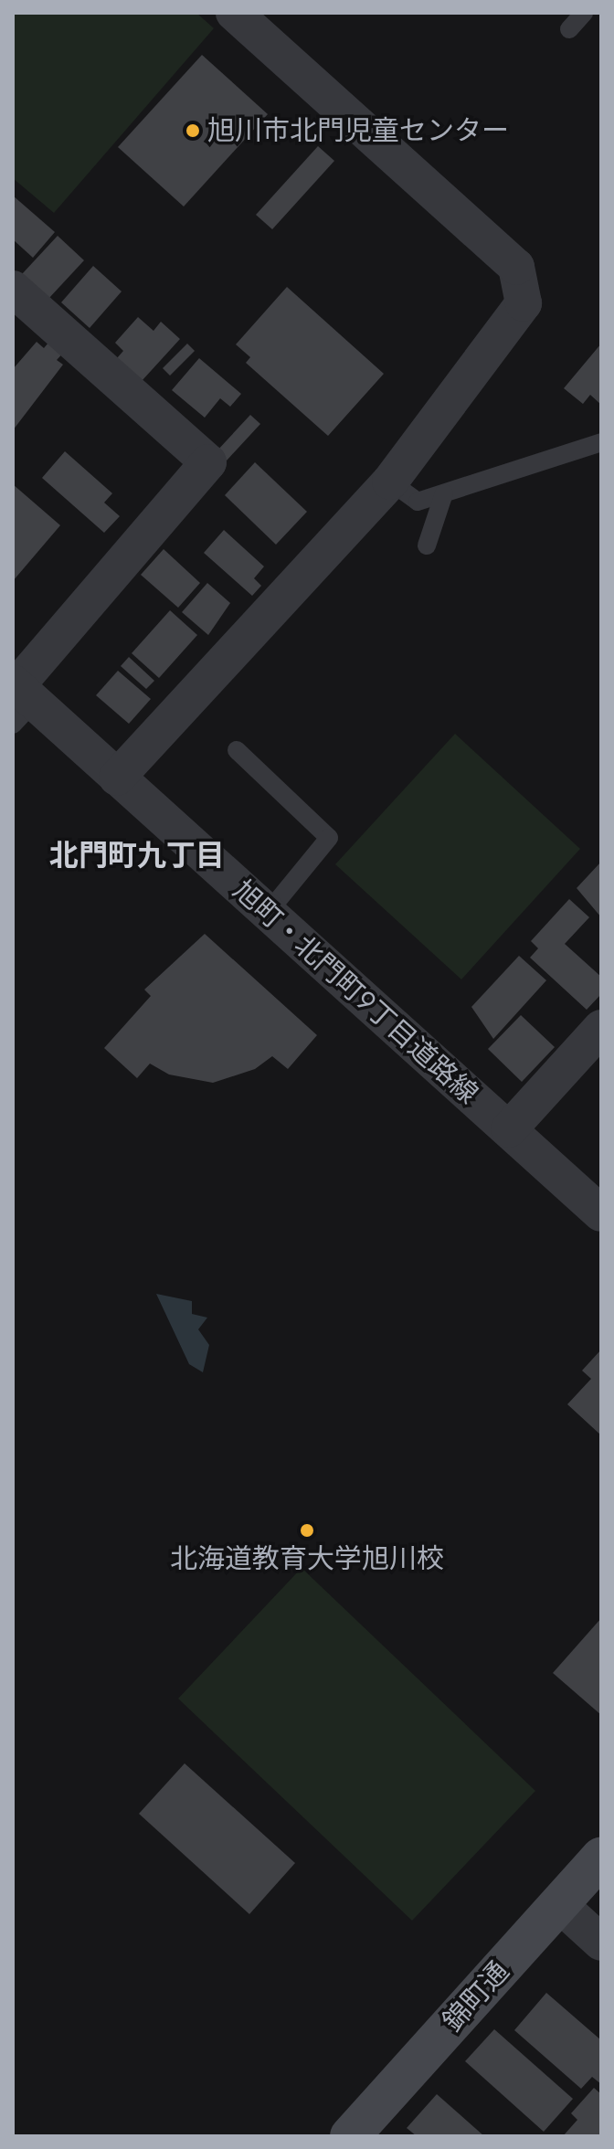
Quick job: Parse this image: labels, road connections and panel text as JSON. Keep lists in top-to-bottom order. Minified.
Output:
{"streets":{"street":["旭町・北門町9丁目道路線","錦町通"]},"districts":["北門町九丁目"],"places":["旭川市北門児童センター","北海道教育大学旭川校"]}
